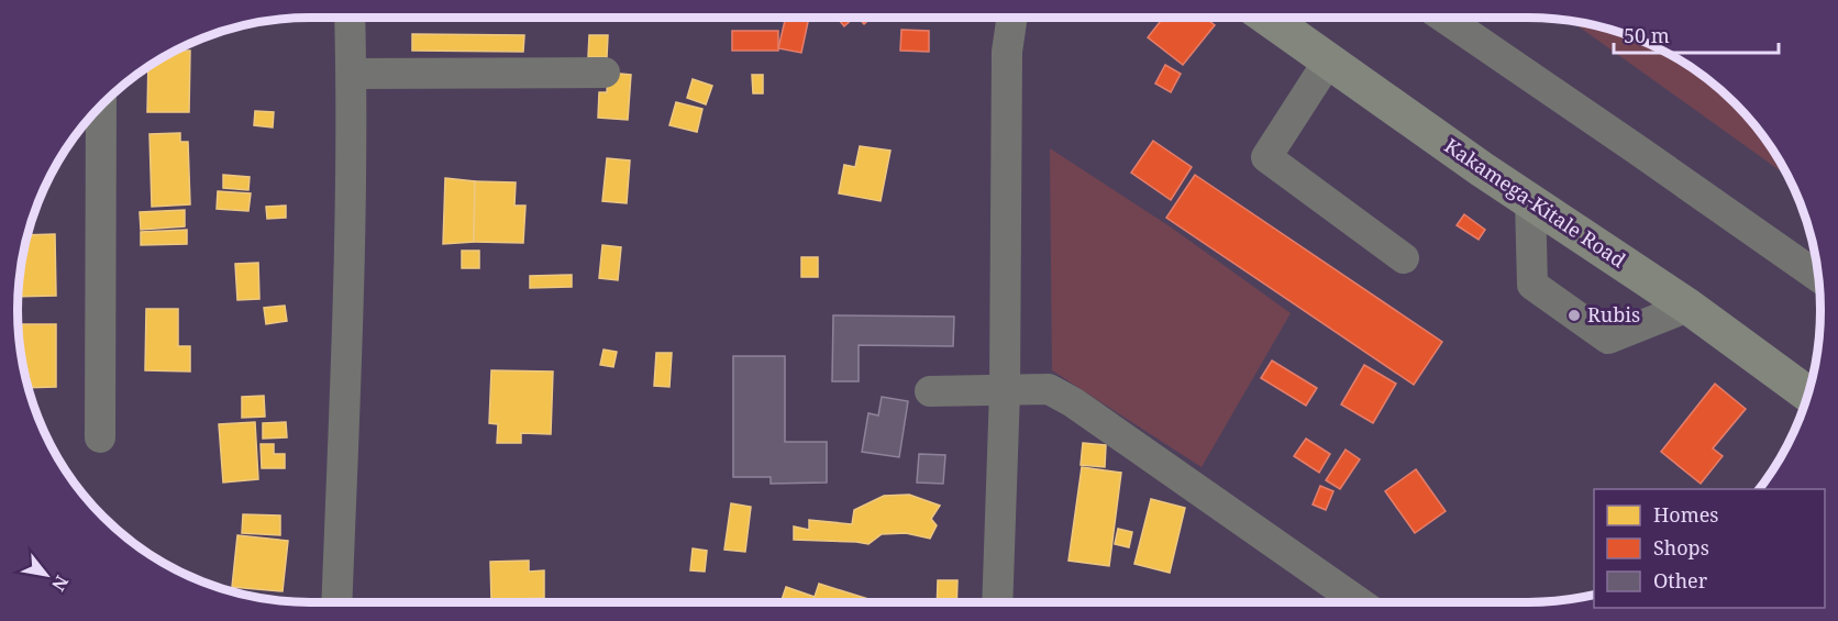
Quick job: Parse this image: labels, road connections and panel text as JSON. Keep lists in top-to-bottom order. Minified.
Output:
{"streets":{"highway":["Kakamega-Kitale Road"]},"places":["Rubis"],"legend":["Homes","Shops","Other"],"scale_bar":"50 m","north":"bottom right"}
